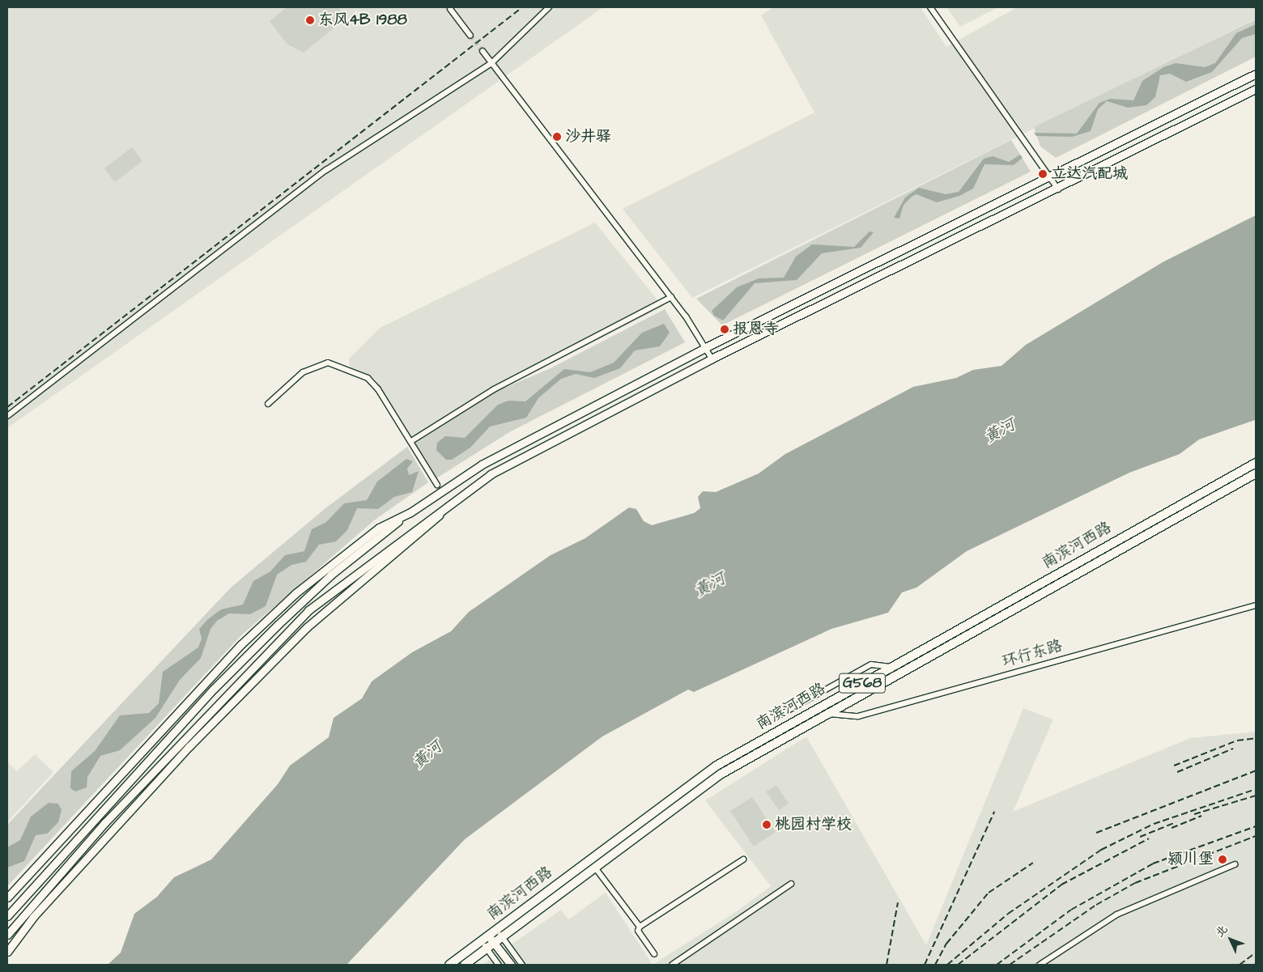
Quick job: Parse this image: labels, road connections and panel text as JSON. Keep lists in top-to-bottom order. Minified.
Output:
{"streets":{"highway":["南滨河西路","G568"],"street":["环行东路"]},"crossings":[["南滨河西路","环行东路"]],"water":["黄河"],"places":["东风4B 1988","沙井驿","立达汽配城","报恩寺","桃园村学校","颍川堡"],"north":"top left"}
